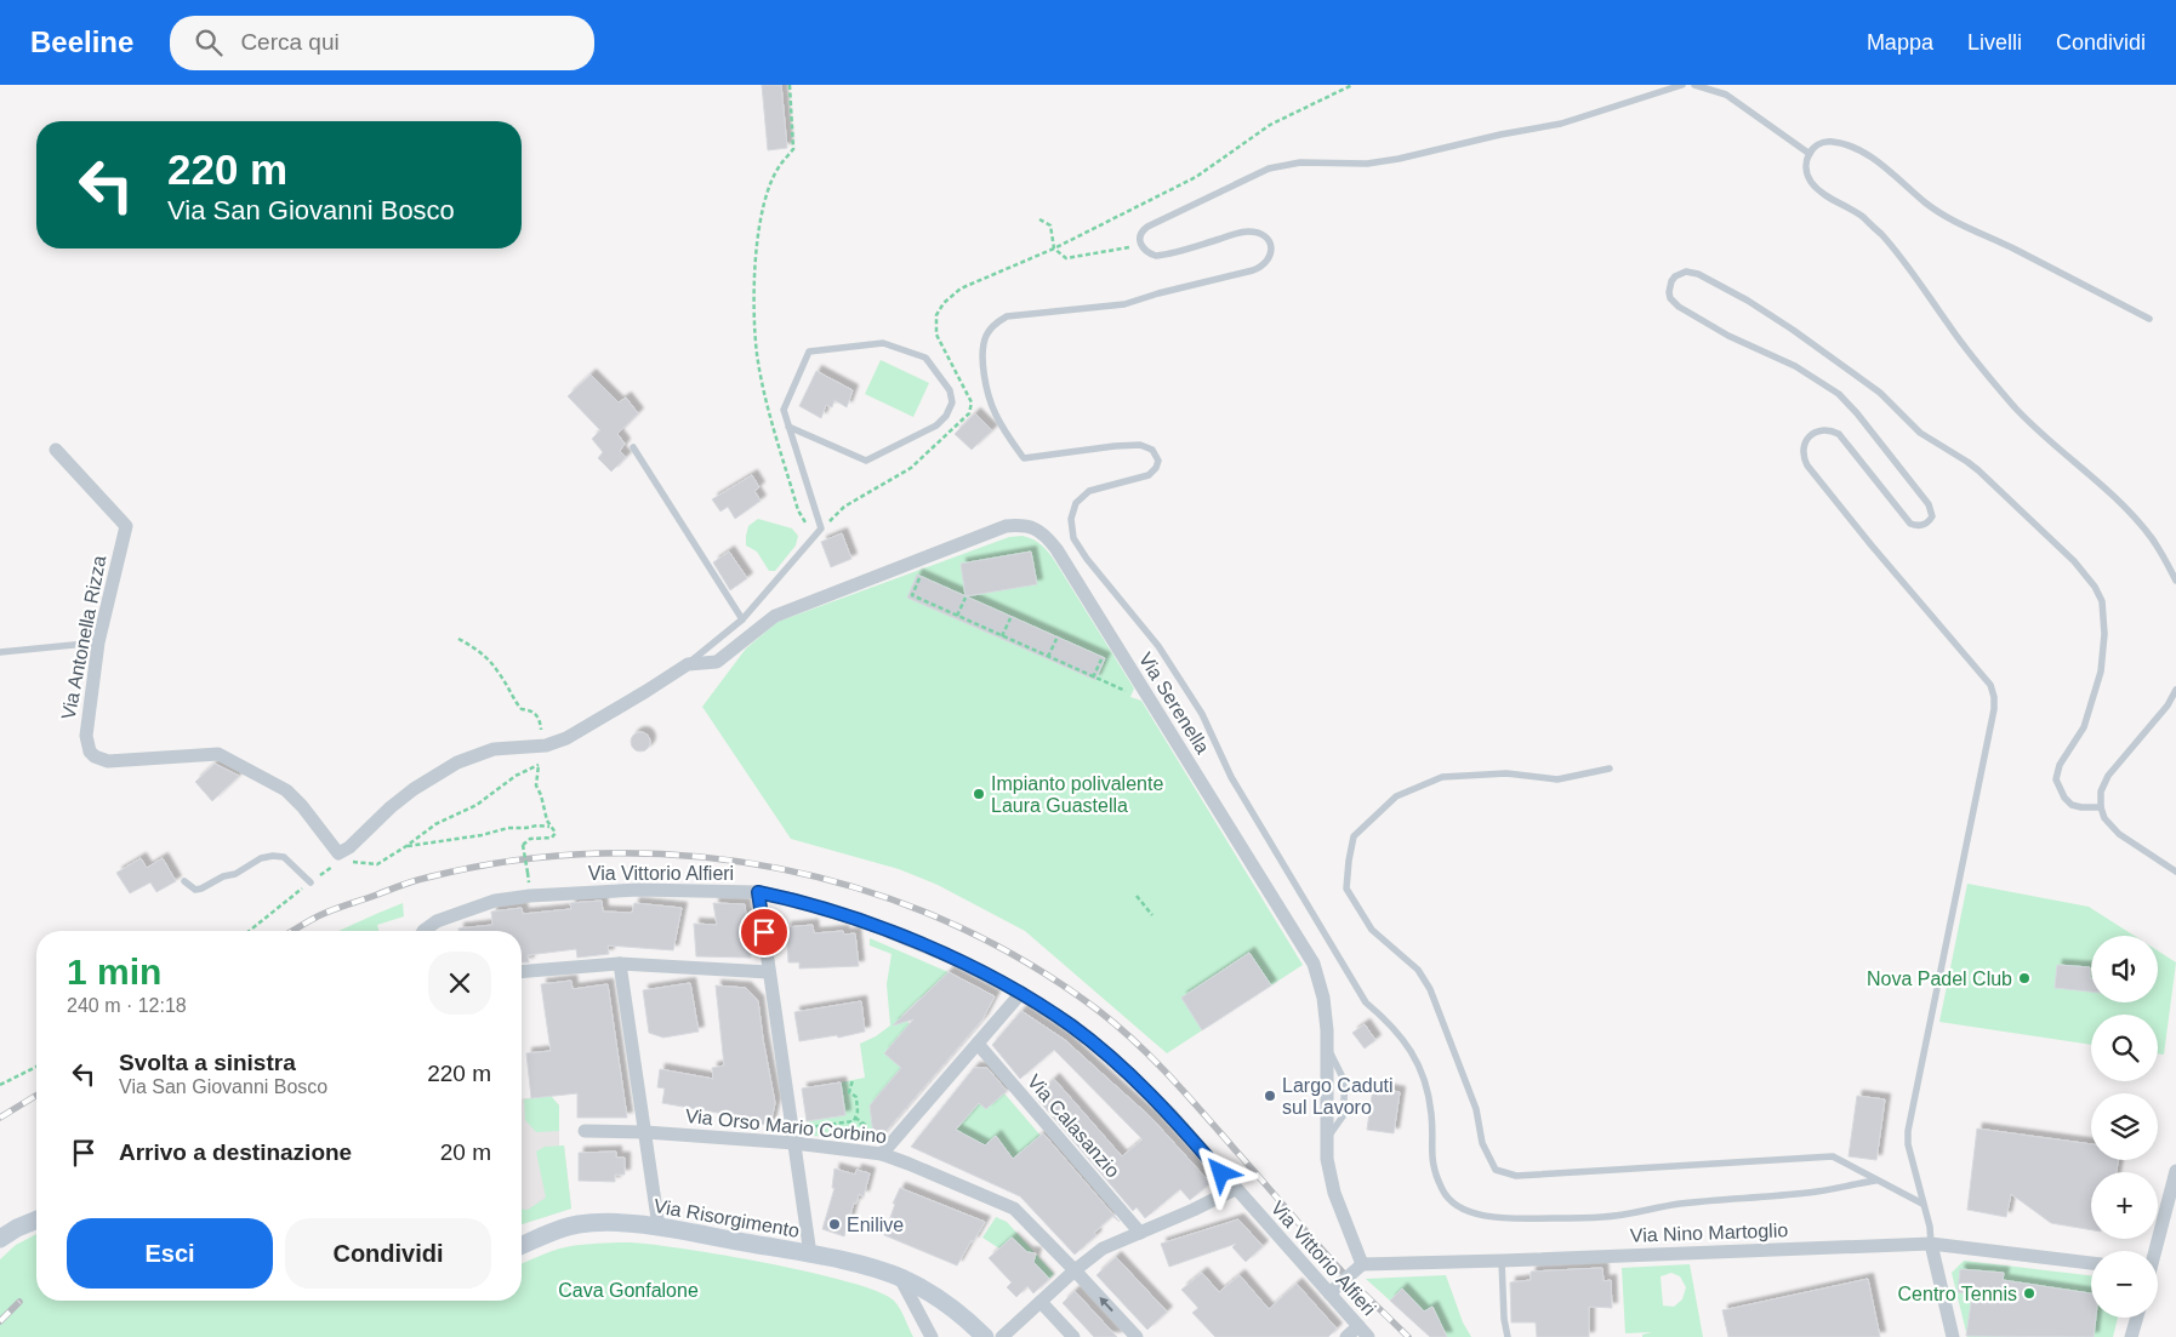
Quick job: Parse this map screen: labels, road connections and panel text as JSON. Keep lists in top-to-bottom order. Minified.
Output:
{"streets":{"main road":["Via Risorgimento"],"street":["Via Antonella Rizza","Via Serenella","Via Vittorio Alfieri","Via Orso Mario Corbino","Via Calasanzio","Via Nino Martoglio"]},"crossings":[["Via Serenella","Via Nino Martoglio"]],"parks":["Cava Gonfalone"],"places":["Impianto polivalente Laura Guastella","Nova Padel Club","Largo Caduti sul Lavoro","Enilive","Centro Tennis"],"page":{"header":"Beeline","search":"Cerca qui","nav":["Mappa","Livelli","Condividi"],"turn":["220 m","Via San Giovanni Bosco"],"heading":["1 min","240 m · 12:18"],"map_buttons":["+","−"],"list":[{"name":"Svolta a sinistra","note":"Via San Giovanni Bosco","value":"220 m"},{"name":"Arrivo a destinazione","value":"20 m"}],"buttons":["Esci","Condividi"]}}
